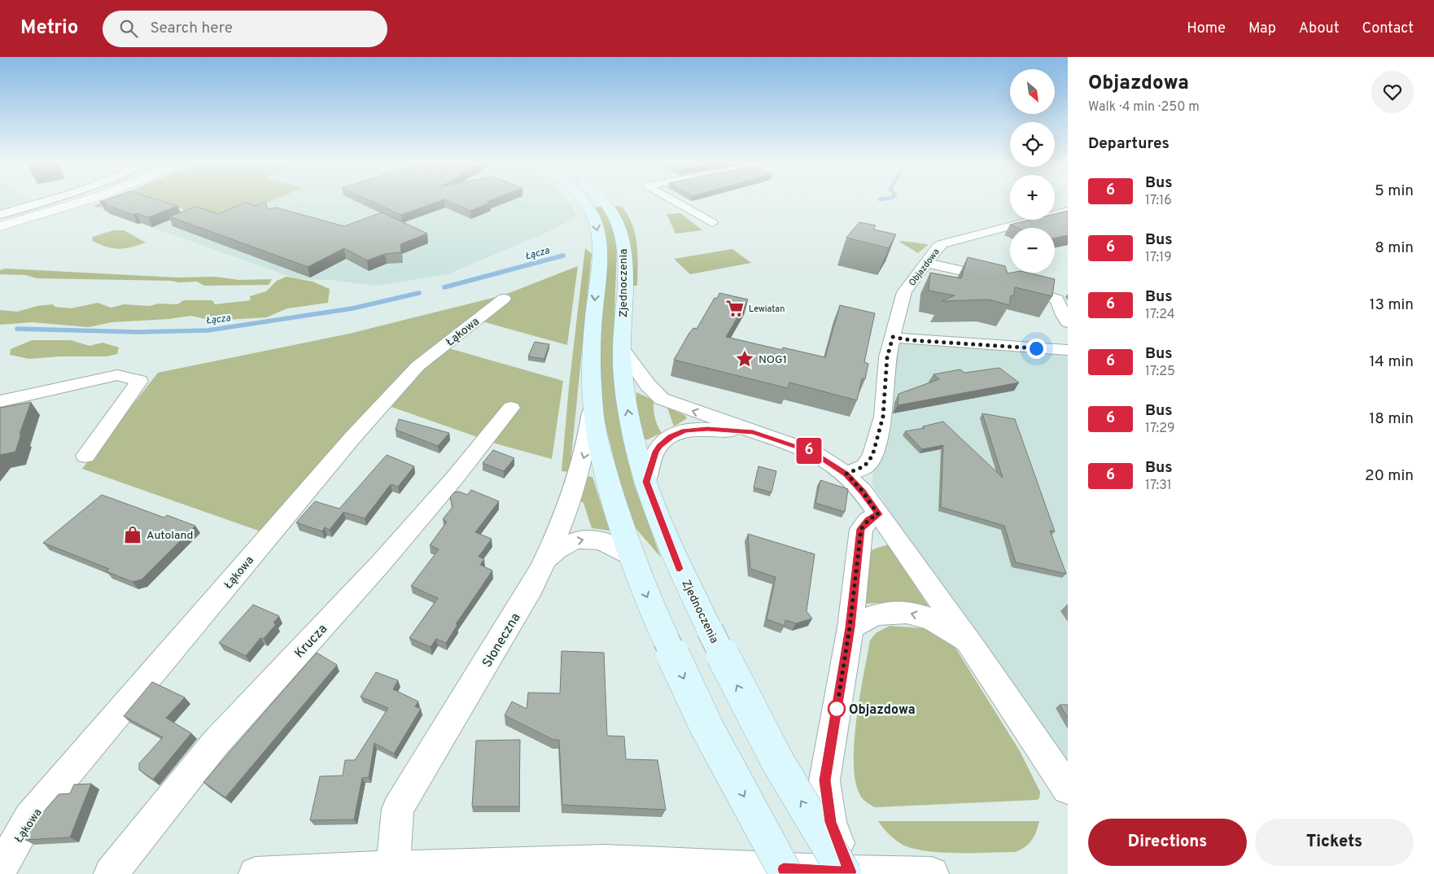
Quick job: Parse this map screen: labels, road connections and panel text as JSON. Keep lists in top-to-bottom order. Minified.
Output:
{"streets":{"main road":["Zjednoczenia"],"street":["Objazdowa","Łąkowa","Słoneczna","Krucza"]},"crossings":[["Zjednoczenia","Słoneczna"]],"water":["Łącza"],"places":{"supermarket":["Lewiatan"],"place":["NOG1"],"shop":["Autoland"],"other":["Objazdowa"]},"lines":["bus line 6"],"north":"bottom right","page":{"header":"Metrio","search":"Search here","nav":["Home","Map","About","Contact"],"on_map":"6","heading":[["Objazdowa","Walk · 4 min · 250 m"],"Departures"],"map_buttons":["+","−"],"list":[{"mark":"6","name":"Bus","note":"17:16","value":"5 min"},{"mark":"6","name":"Bus","note":"17:19","value":"8 min"},{"mark":"6","name":"Bus","note":"17:24","value":"13 min"},{"mark":"6","name":"Bus","note":"17:25","value":"14 min"},{"mark":"6","name":"Bus","note":"17:29","value":"18 min"},{"mark":"6","name":"Bus","note":"17:31","value":"20 min"}],"buttons":["Directions","Tickets"]}}
